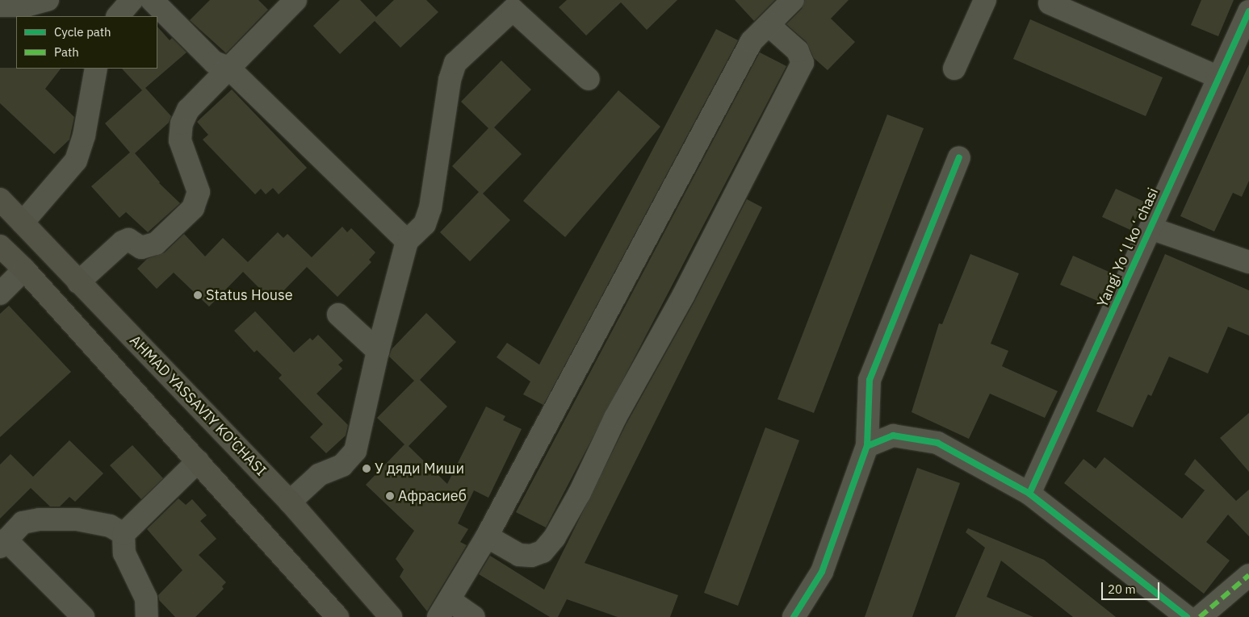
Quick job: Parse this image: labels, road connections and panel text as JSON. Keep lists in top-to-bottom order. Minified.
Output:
{"streets":{"main road":["AHMAD YASSAVIY KO'CHASI"],"street":["Yangi Yoʻl koʻchasi"]},"places":["Status House","У дяди Миши","Афрасиеб"],"legend":["Cycle path","Path"],"scale_bar":"20 m"}
